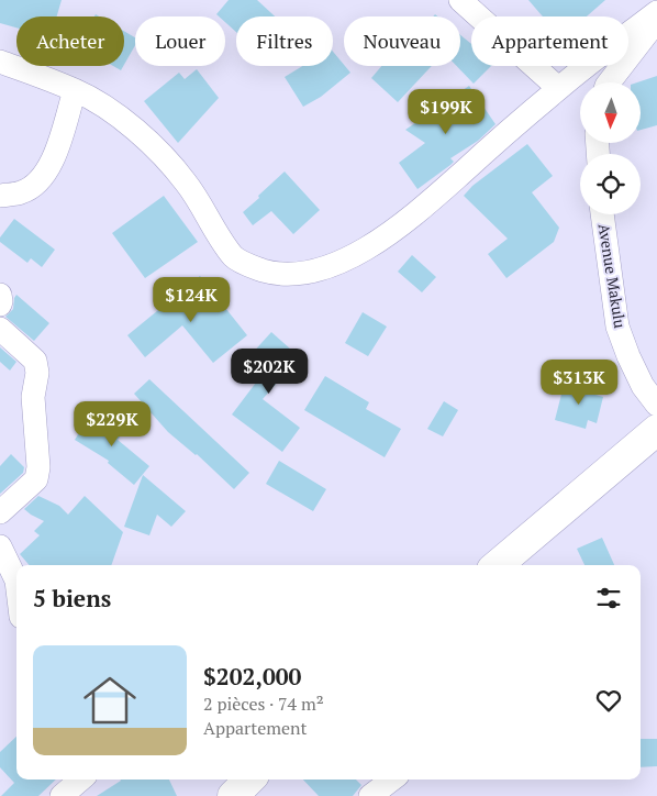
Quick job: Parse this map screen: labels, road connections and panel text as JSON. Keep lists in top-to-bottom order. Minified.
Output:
{"streets":{"street":["Avenue Makulu"]},"north":"bottom","page":{"chip":["Acheter","Louer","Filtres","Nouveau","Appartement"],"price":["$199K","$124K","$202K","$313K","$229K"],"heading":"5 biens","list":[{"name":"$202,000","note":"2 pièces · 74 m² · Appartement"}]}}
